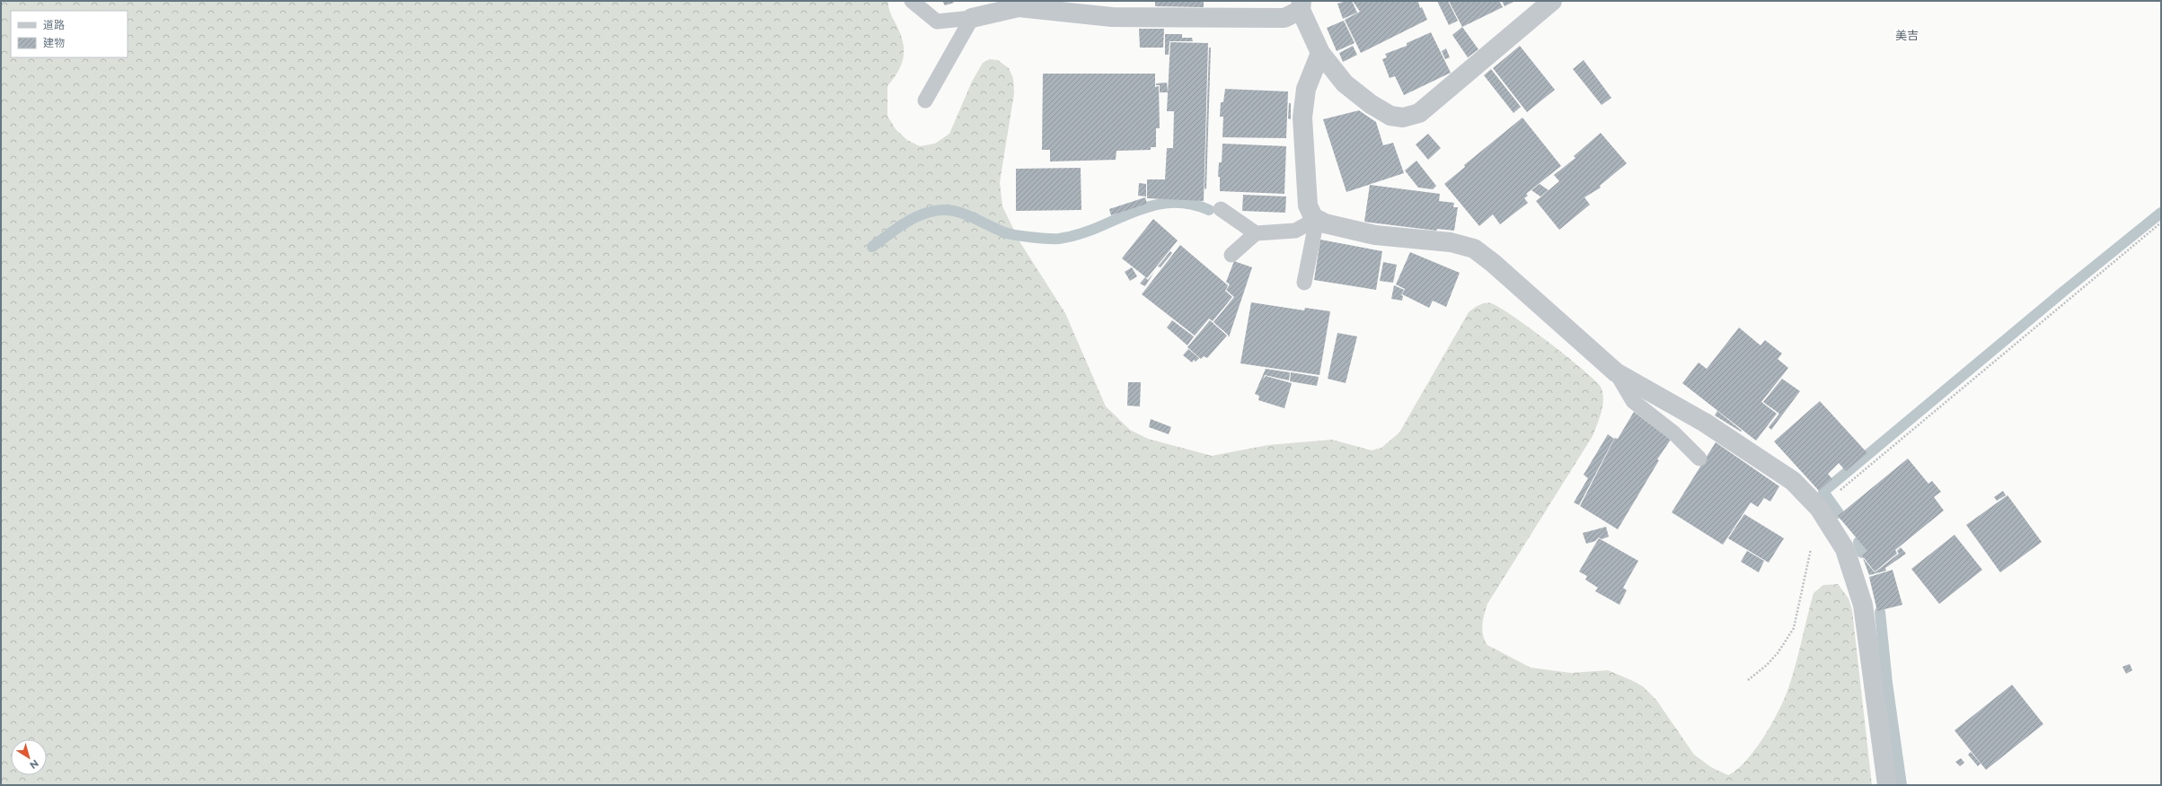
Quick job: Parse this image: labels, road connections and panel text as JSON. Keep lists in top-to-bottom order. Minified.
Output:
{"districts":["美吉"],"legend":["道路","建物"],"north":"bottom right"}
